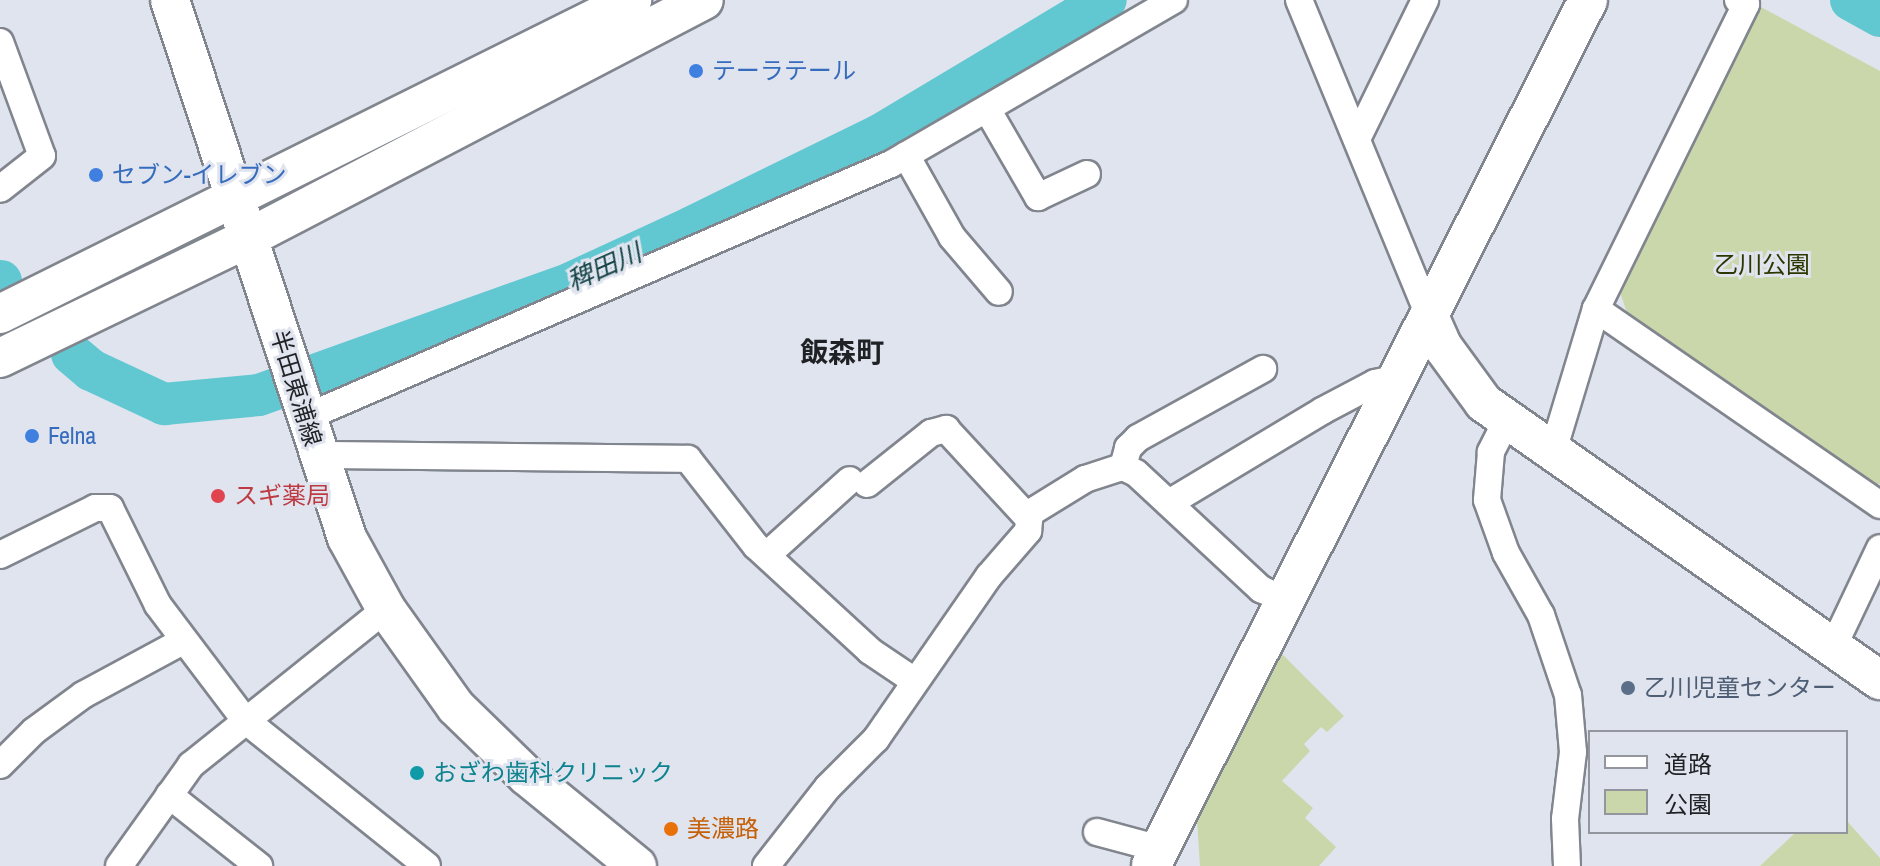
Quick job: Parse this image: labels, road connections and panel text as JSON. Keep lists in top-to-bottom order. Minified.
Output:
{"streets":{"street":["半田東浦線"]},"districts":["飯森町"],"water":["稗田川"],"parks":["乙川公園"],"places":["テーラテール","セブン-イレブン","Felna","スギ薬局","乙川児童センター","おざわ歯科クリニック","美濃路"],"legend":["道路","公園"]}
